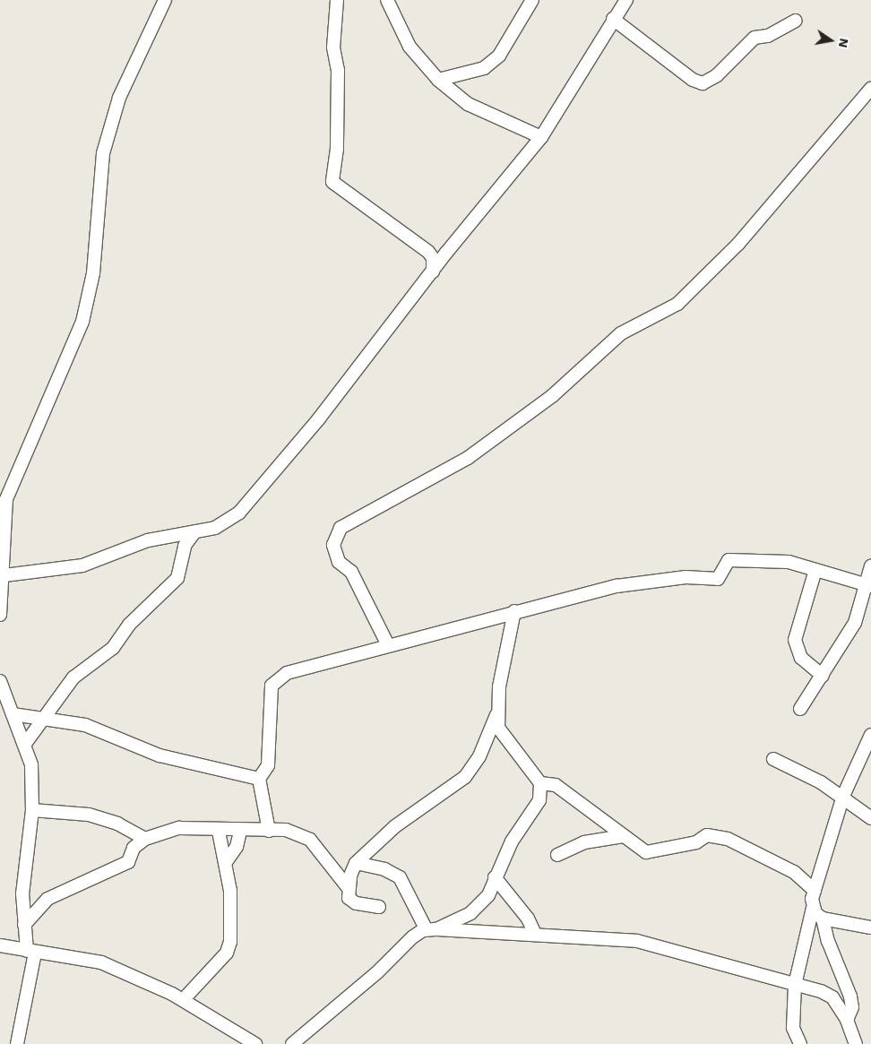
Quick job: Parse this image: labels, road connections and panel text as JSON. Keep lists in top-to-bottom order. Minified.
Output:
{"north":"right"}
